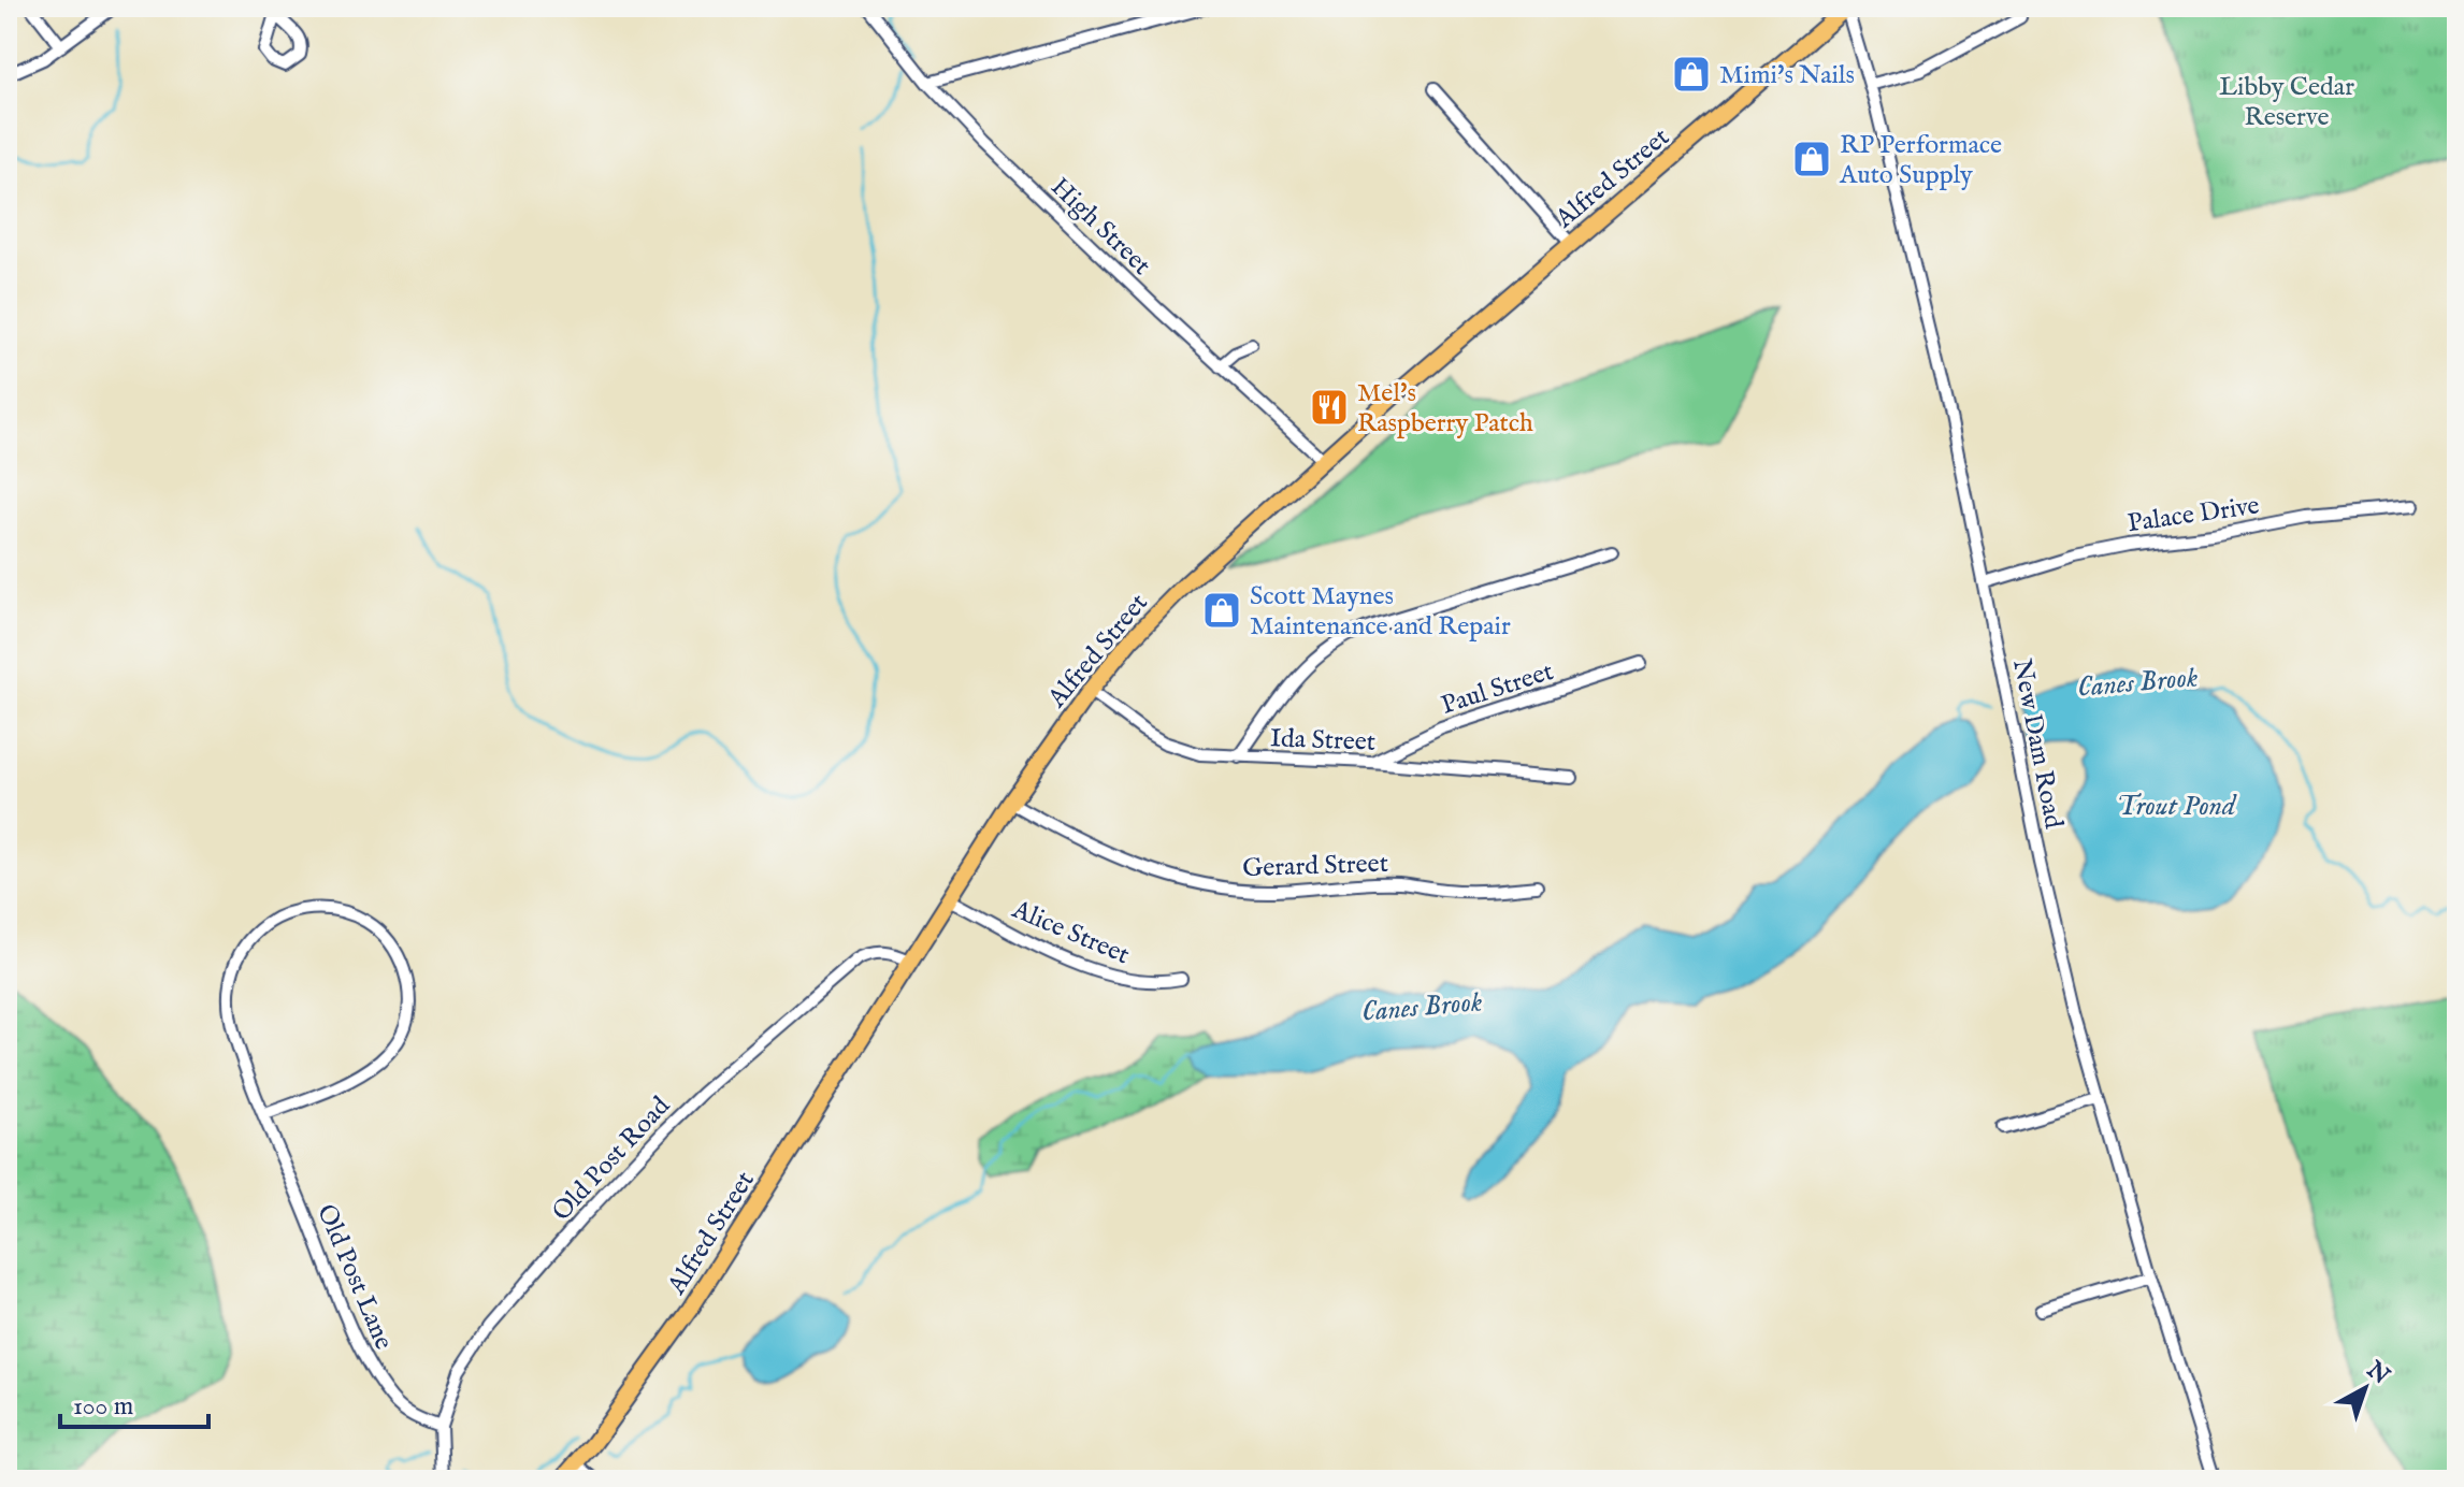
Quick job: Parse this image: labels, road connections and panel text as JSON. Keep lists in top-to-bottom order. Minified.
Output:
{"streets":{"main road":["Alfred Street"],"street":["High Street","Palace Drive","Paul Street","Ida Street","New Dam Road","Gerard Street","Alice Street","Old Post Road","Old Post Lane"]},"crossings":[["Alfred Street","High Street"],["Alfred Street","Ida Street"],["Alfred Street","New Dam Road"],["Alfred Street","Gerard Street"],["Alfred Street","Alice Street"],["Alfred Street","Old Post Road"],["Palace Drive","New Dam Road"],["Paul Street","Ida Street"],["Old Post Road","Old Post Lane"]],"water":["Canes Brook","Trout Pond"],"parks":["Libby Cedar Reserve"],"places":{"shop":["Mimi's Nails","RP Performace Auto Supply","Scott Maynes Maintenance and Repair"],"restaurant":["Mel's Raspberry Patch"]},"scale_bar":"100 m","north":"top right"}
